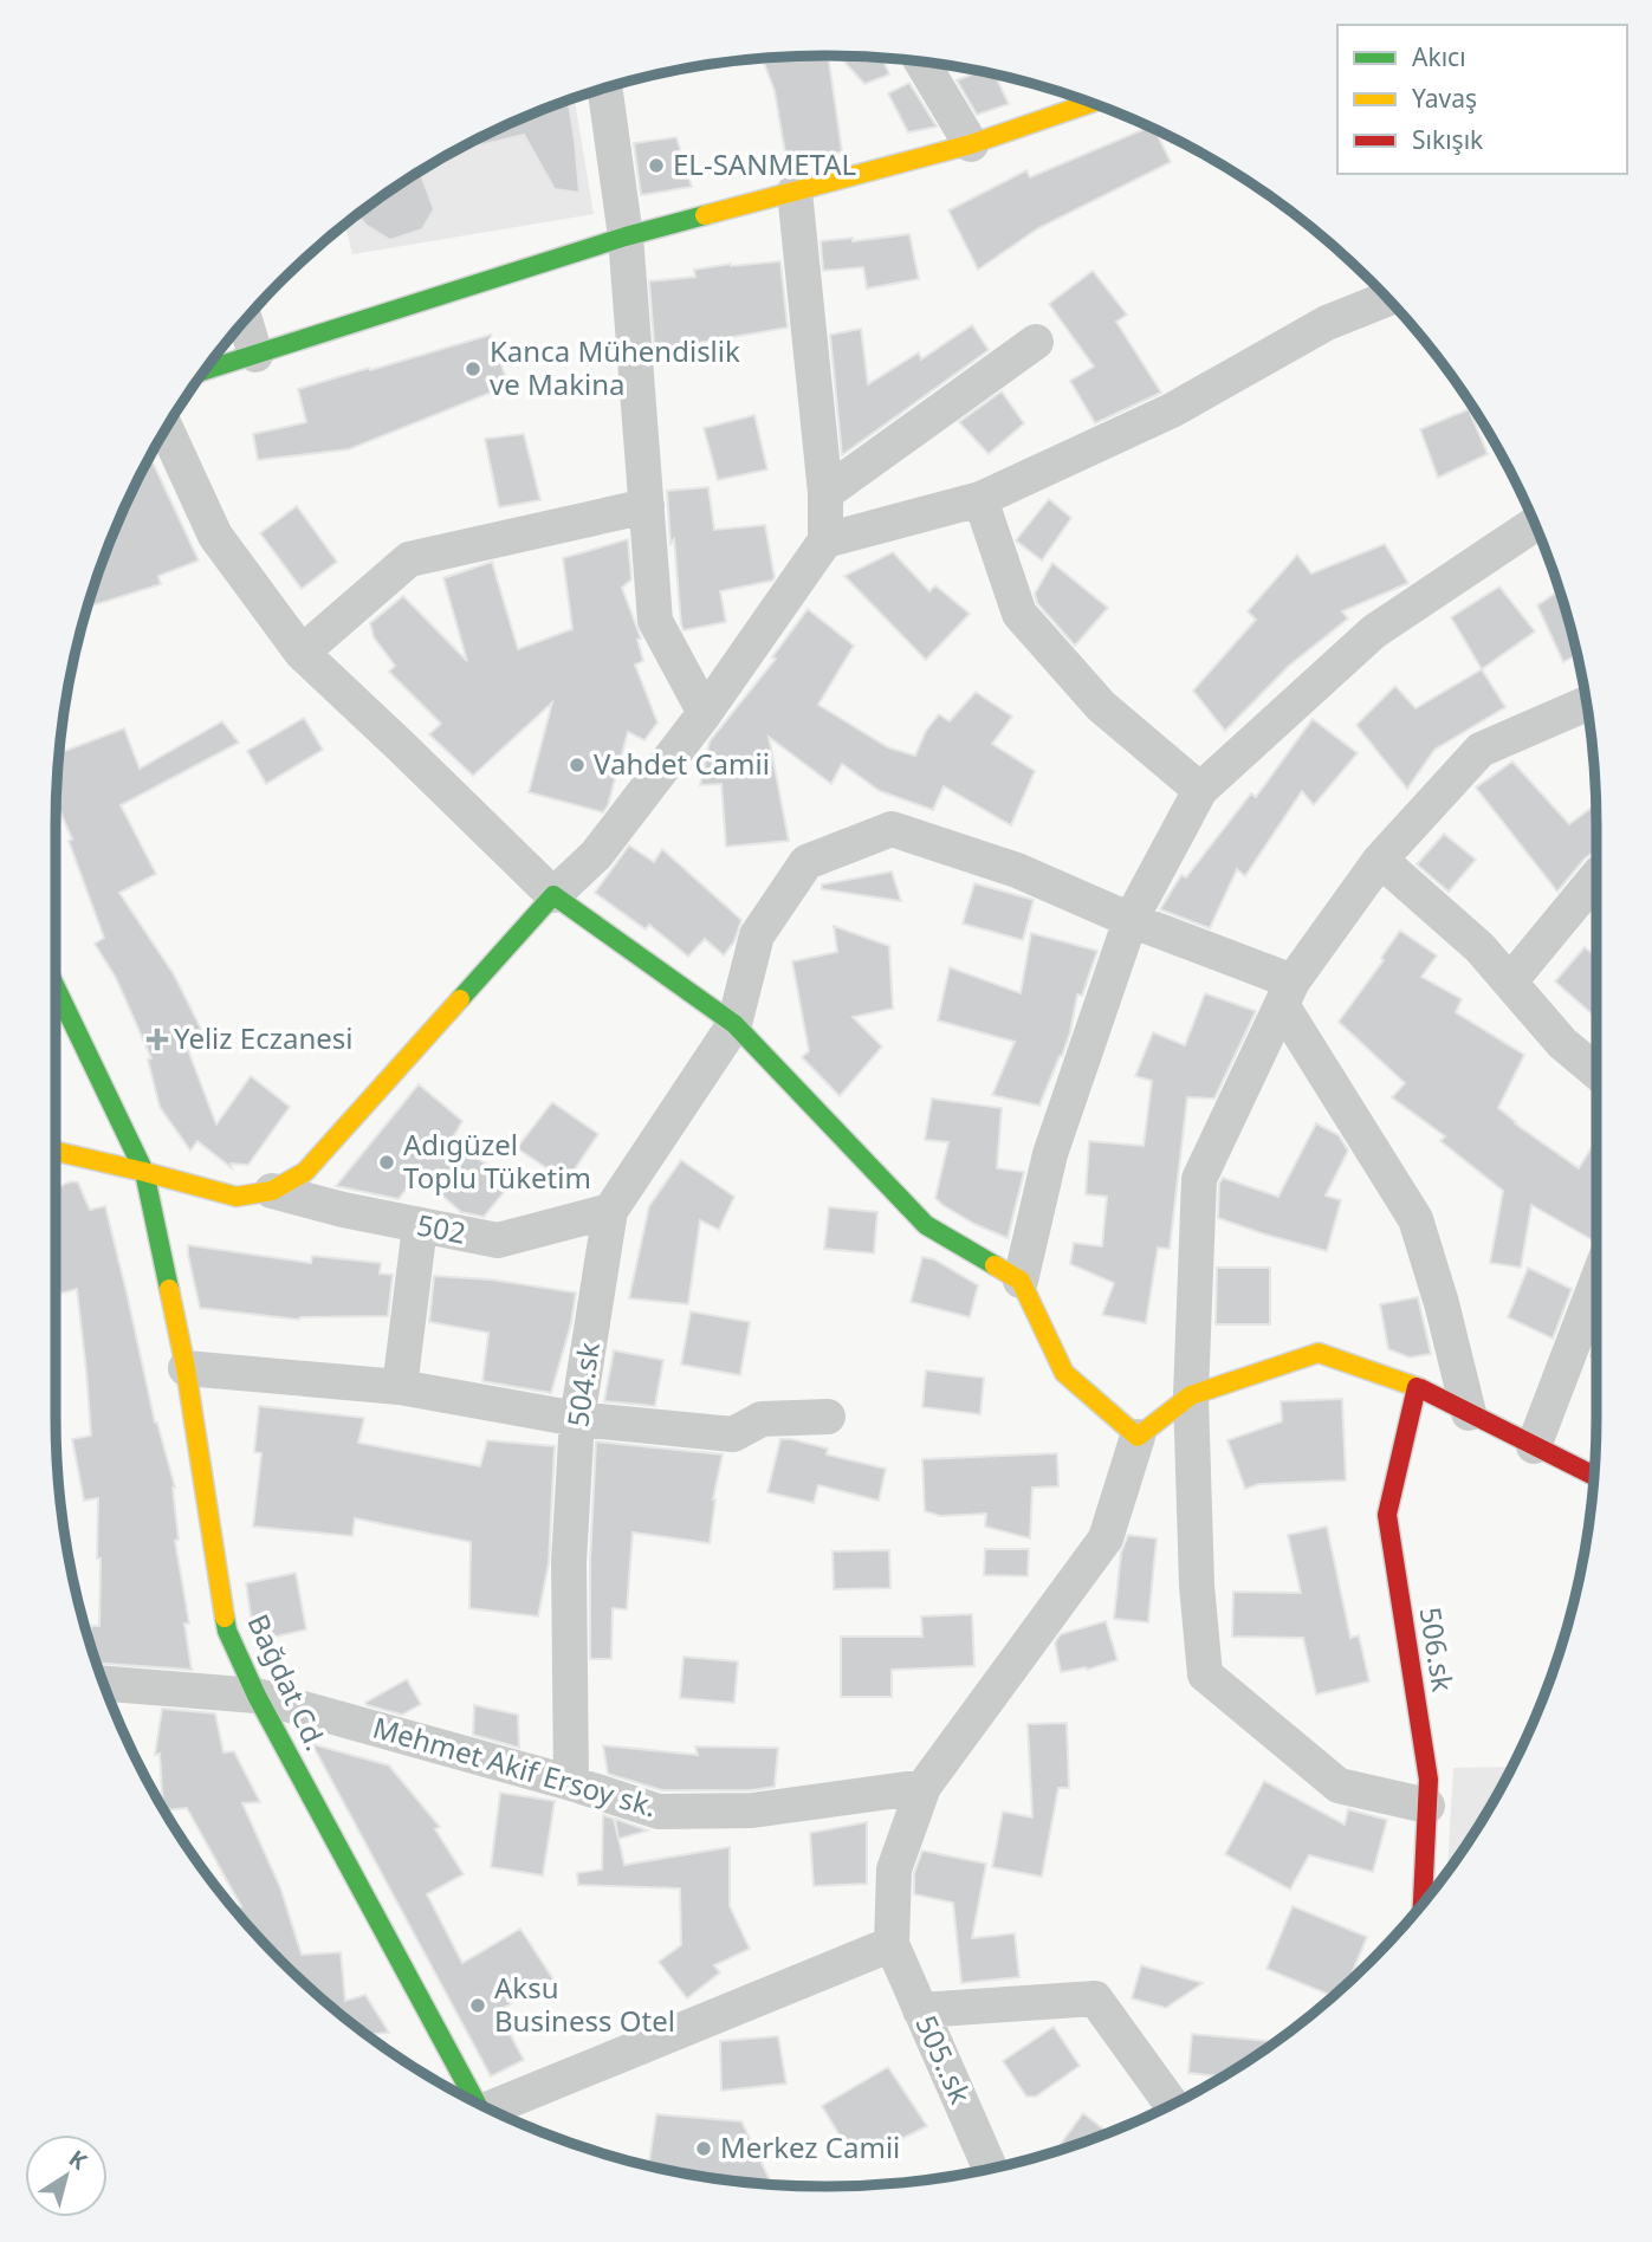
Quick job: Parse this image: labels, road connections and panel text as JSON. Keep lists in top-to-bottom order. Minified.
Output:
{"streets":{"main road":["506.sk","Bağdat Cd."],"street":["502","504.sk","Mehmet Akif Ersoy sk.","505..sk"]},"crossings":[["502","504.sk"],["504.sk","Mehmet Akif Ersoy sk."],["Bağdat Cd.","Mehmet Akif Ersoy sk."]],"places":{"other":["EL-SANMETAL","Kanca Mühendislik ve Makina","Vahdet Camii","Adıgüzel Toplu Tüketim","Aksu Business Otel","Merkez Camii"],"health":["Yeliz Eczanesi"]},"legend":["Akıcı","Yavaş","Sıkışık"],"north":"top right"}
